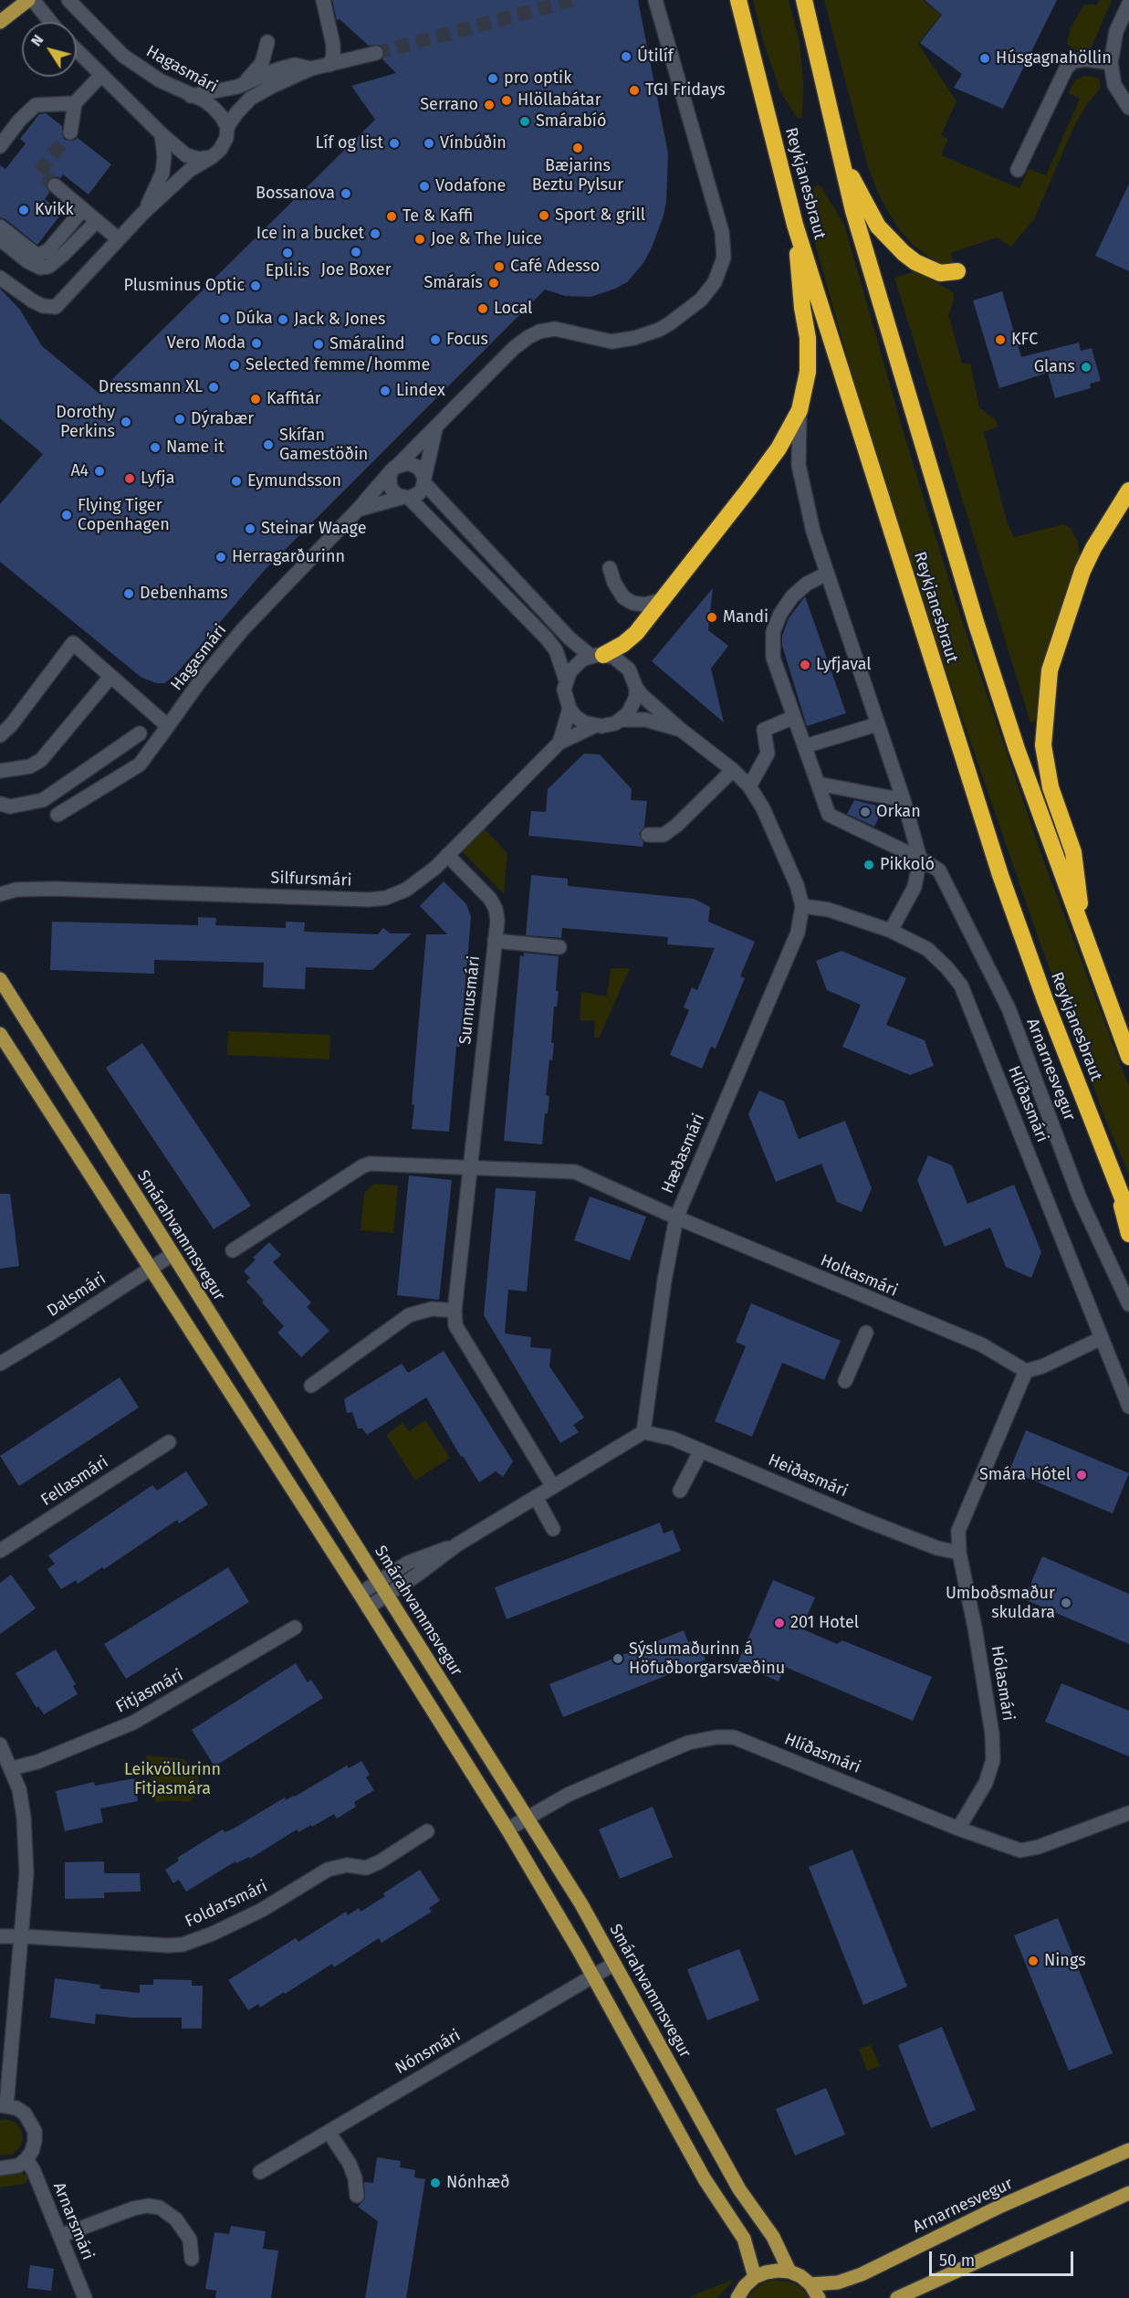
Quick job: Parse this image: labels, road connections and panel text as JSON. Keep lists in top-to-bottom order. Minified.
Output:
{"streets":{"highway":["Reykjanesbraut"],"main road":["Arnarnesvegur","Smárahvammsvegur"],"street":["Hagasmári","Silfursmári","Sunnusmári","Hlíðasmári","Hæðasmári","Holtasmári","Dalsmári","Heiðasmári","Fellasmári","Hólasmári","Fitjasmári","Foldarsmári","Nónsmári","Arnarsmári"]},"crossings":[["Silfursmári","Sunnusmári"],["Silfursmári","Hæðasmári"],["Hlíðasmári","Hæðasmári"],["Hlíðasmári","Smárahvammsvegur"],["Hlíðasmári","Hólasmári"],["Hæðasmári","Holtasmári"],["Hæðasmári","Heiðasmári"],["Smárahvammsvegur","Dalsmári"],["Smárahvammsvegur","Nónsmári"],["Holtasmári","Hólasmári"],["Heiðasmári","Hólasmári"]],"parks":["Leikvöllurinn Fitjasmára"],"places":["Útilíf","Húsgagnahöllin","pro optik","TGI Fridays","Hlöllabátar","Serrano","Smárabíó","Líf og list","Vínbúðin","Bæjarins Beztu Pylsur","Vodafone","Bossanova","Kvikk","Sport & grill","Te & Kaffi","Ice in a bucket","Joe & The Juice","Joe Boxer","Epli.is","Café Adesso","Smáraís","Plusminus Optic","Local","Dúka","Jack & Jones","Focus","KFC","Vero Moda","Smáralind","Selected femme/homme","Glans","Dressmann XL","Lindex","Kaffitár","Dýrabær","Dorothy Perkins","Skífan Gamestöðin","Name it","A4","Lyfja","Eymundsson","Flying Tiger Copenhagen","Steinar Waage","Herragarðurinn","Debenhams","Mandi","Lyfjaval","Orkan","Pikkoló","Smára Hótel","Umboðsmaður skuldara","201 Hotel","Sýslumaðurinn á Höfuðborgarsvæðinu","Nings","Nónhæð"],"scale_bar":"50 m","north":"top left"}
